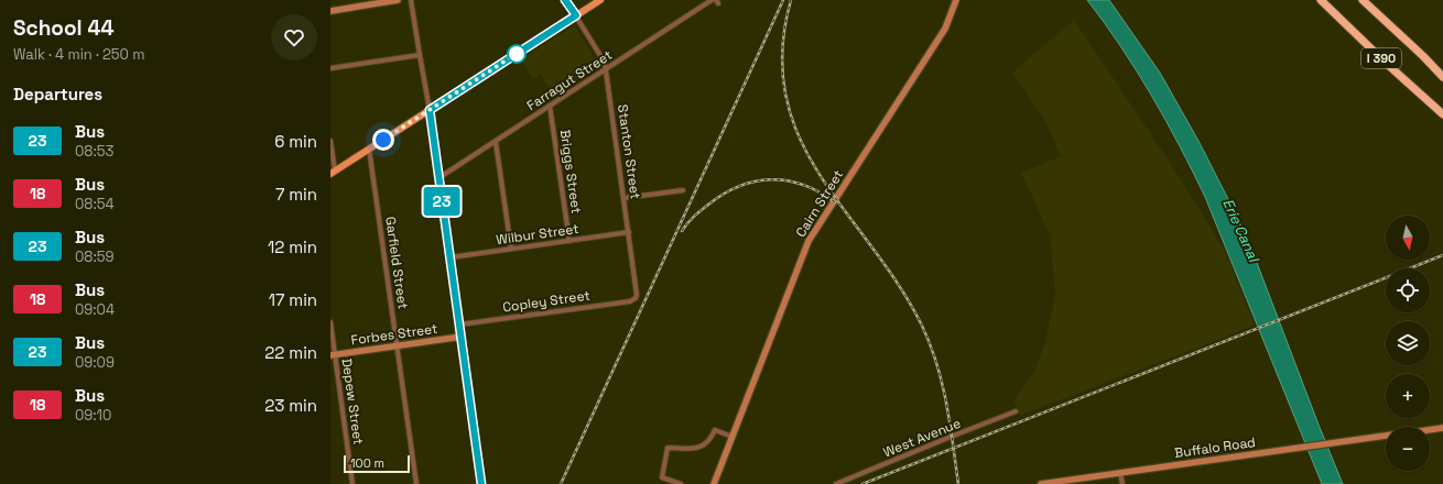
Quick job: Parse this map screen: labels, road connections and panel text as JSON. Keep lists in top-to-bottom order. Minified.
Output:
{"streets":{"highway":["I 390"],"street":["Farragut Street","Stanton Street","Briggs Street","Cairn Street","Wilbur Street","Garfield Street","Copley Street","Forbes Street","Depew Street","West Avenue","Buffalo Road"]},"crossings":[["Farragut Street","Stanton Street"],["Farragut Street","Briggs Street"],["Stanton Street","Wilbur Street"],["Stanton Street","Copley Street"],["Briggs Street","Wilbur Street"],["Garfield Street","Forbes Street"],["Forbes Street","Depew Street"]],"water":["Erie Canal"],"lines":["bus line 23"],"scale_bar":"100 m","north":"bottom","page":{"heading":[["School 44","Walk · 4 min · 250 m"],"Departures"],"on_map":"23","list":[{"mark":"23","name":"Bus","note":"08:53","value":"6 min"},{"mark":"18","name":"Bus","note":"08:54","value":"7 min"},{"mark":"23","name":"Bus","note":"08:59","value":"12 min"},{"mark":"18","name":"Bus","note":"09:04","value":"17 min"},{"mark":"23","name":"Bus","note":"09:09","value":"22 min"},{"mark":"18","name":"Bus","note":"09:10","value":"23 min"}],"map_buttons":["+","−"],"scale":"100 m"}}
